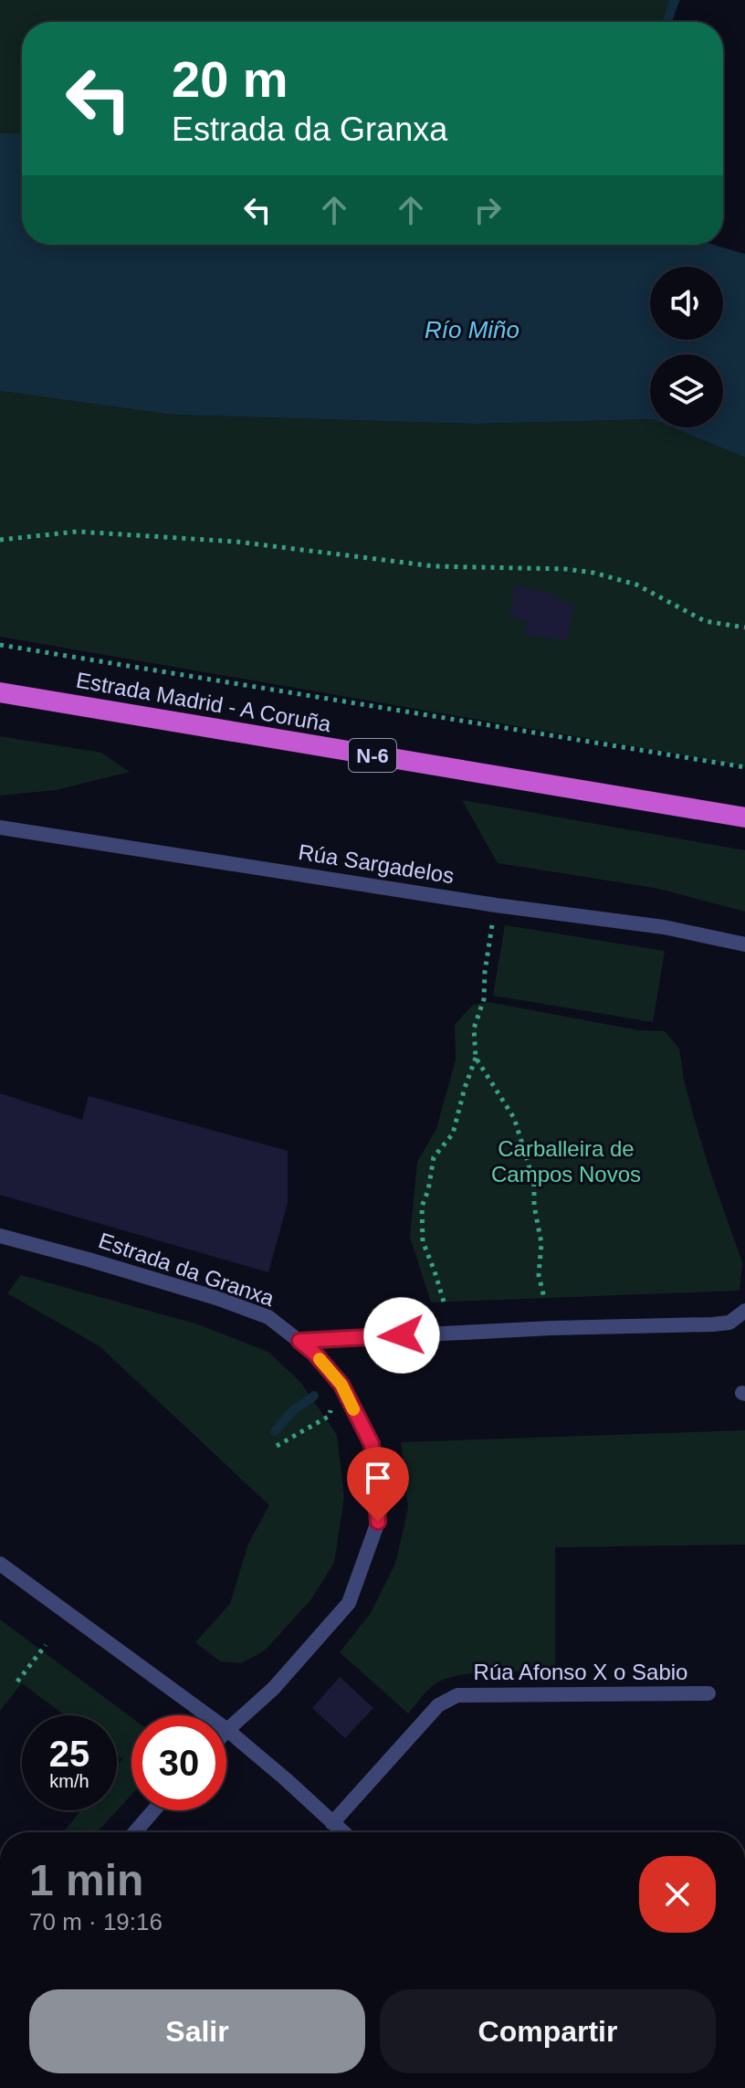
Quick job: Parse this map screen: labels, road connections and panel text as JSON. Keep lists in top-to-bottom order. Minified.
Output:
{"streets":{"highway":["Estrada Madrid - A Coruña","N-6"],"street":["Rúa Sargadelos","Estrada da Granxa","Rúa Afonso X o Sabio"]},"water":["Río Miño"],"parks":["Carballeira de Campos Novos"],"page":{"turn":["20 m","Estrada da Granxa"],"speed":"25 km/h","limit":"30","heading":["1 min","70 m · 19:16"],"buttons":["Salir","Compartir"]}}
